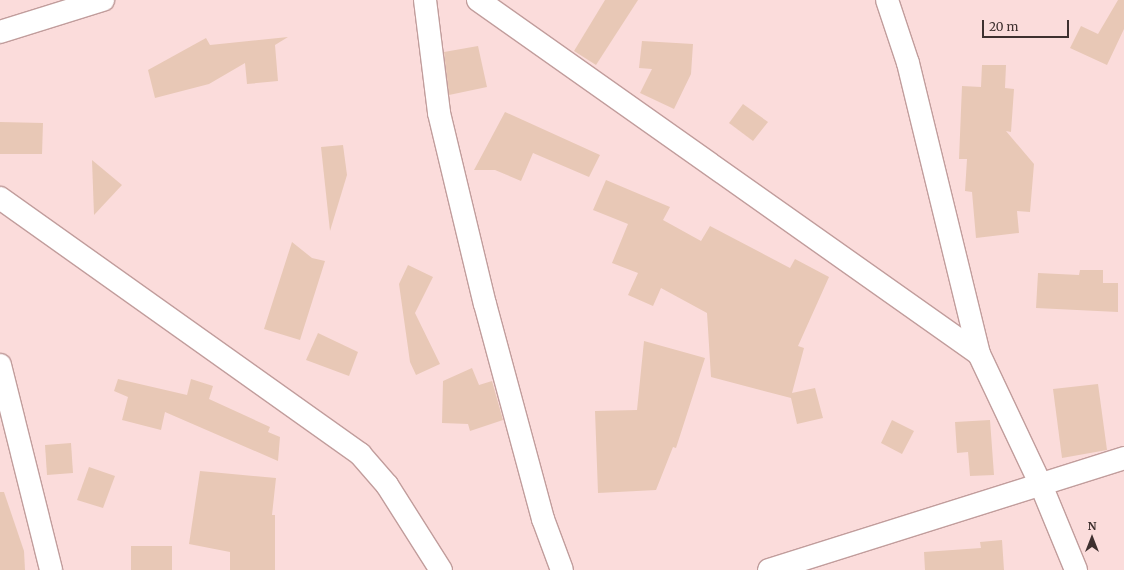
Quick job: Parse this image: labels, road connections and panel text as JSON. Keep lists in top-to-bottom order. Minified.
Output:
{"scale_bar":"20 m","north":"top"}
